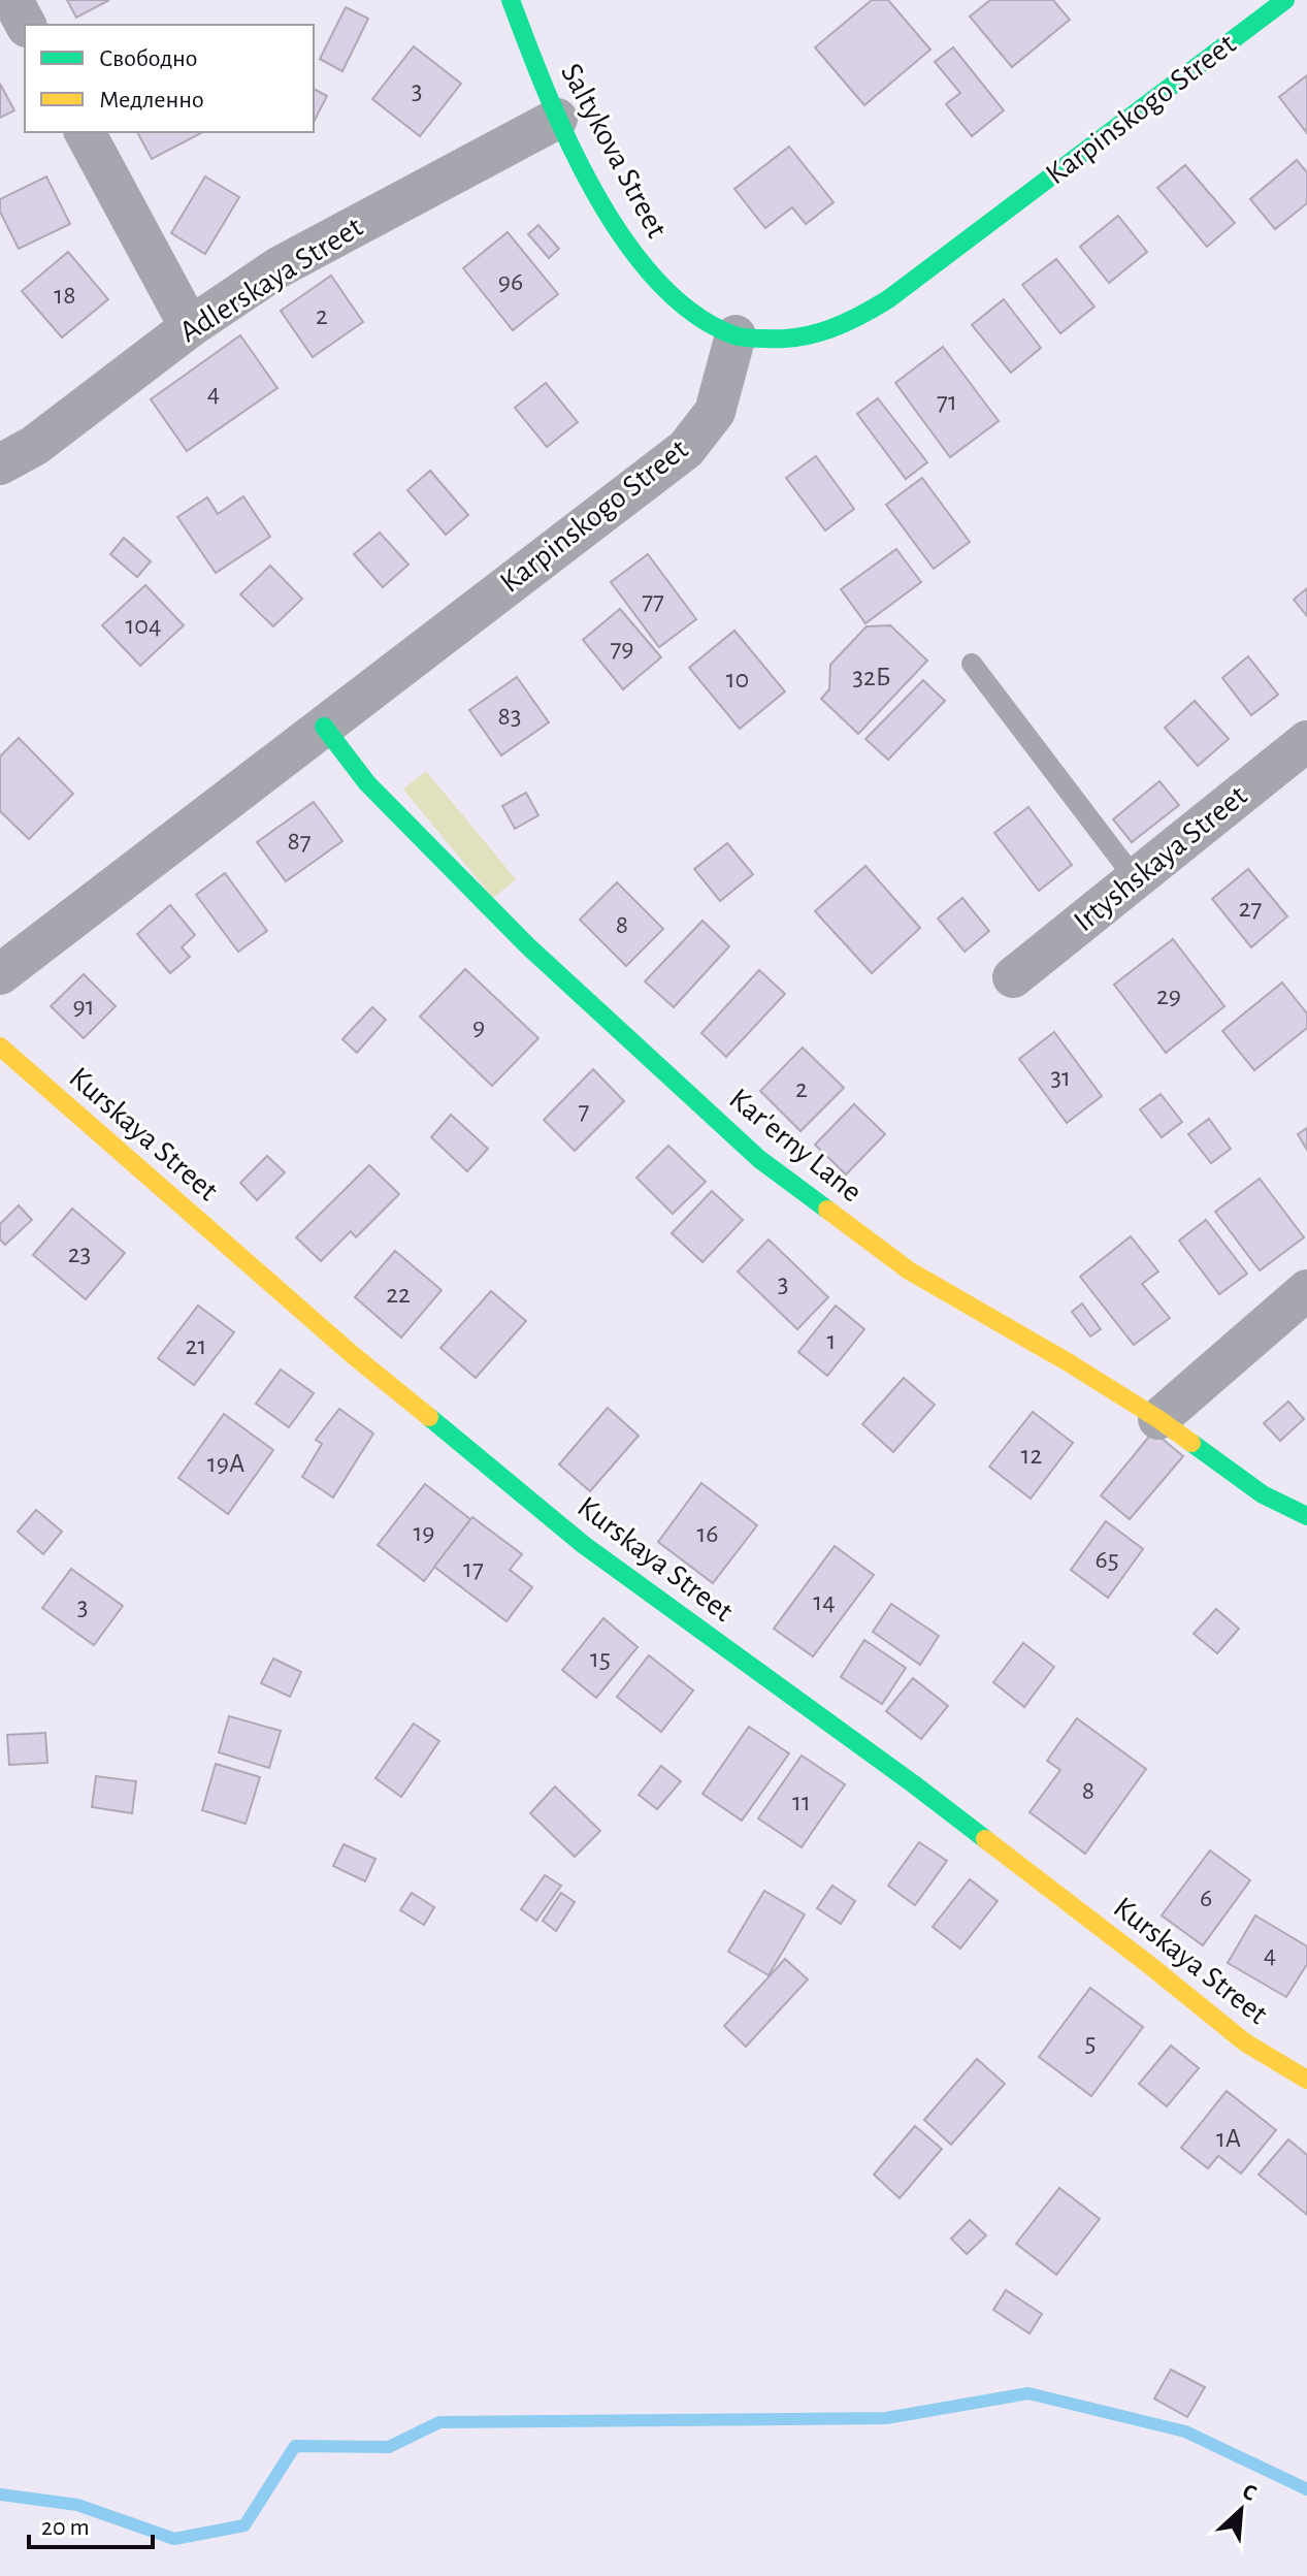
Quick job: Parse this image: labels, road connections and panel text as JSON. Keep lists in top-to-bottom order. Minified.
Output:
{"streets":{"street":["Karpinskogo Street","Saltykova Street","Adlerskaya Street","Irtyshskaya Street","Kurskaya Street","Kar'erny Lane"]},"crossings":[["Karpinskogo Street","Saltykova Street"],["Karpinskogo Street","Kar'erny Lane"],["Saltykova Street","Adlerskaya Street"]],"house_numbers":["3","96","18","2","4","71","77","104","79","32Б","10","83","87","27","8","29","91","9","31","2","7","23","3","22","1","21","12","19А","19","16","65","17","14","3","15","8","11","6","4","5","1А"],"legend":["Свободно","Медленно"],"scale_bar":"20 m","north":"top right"}
